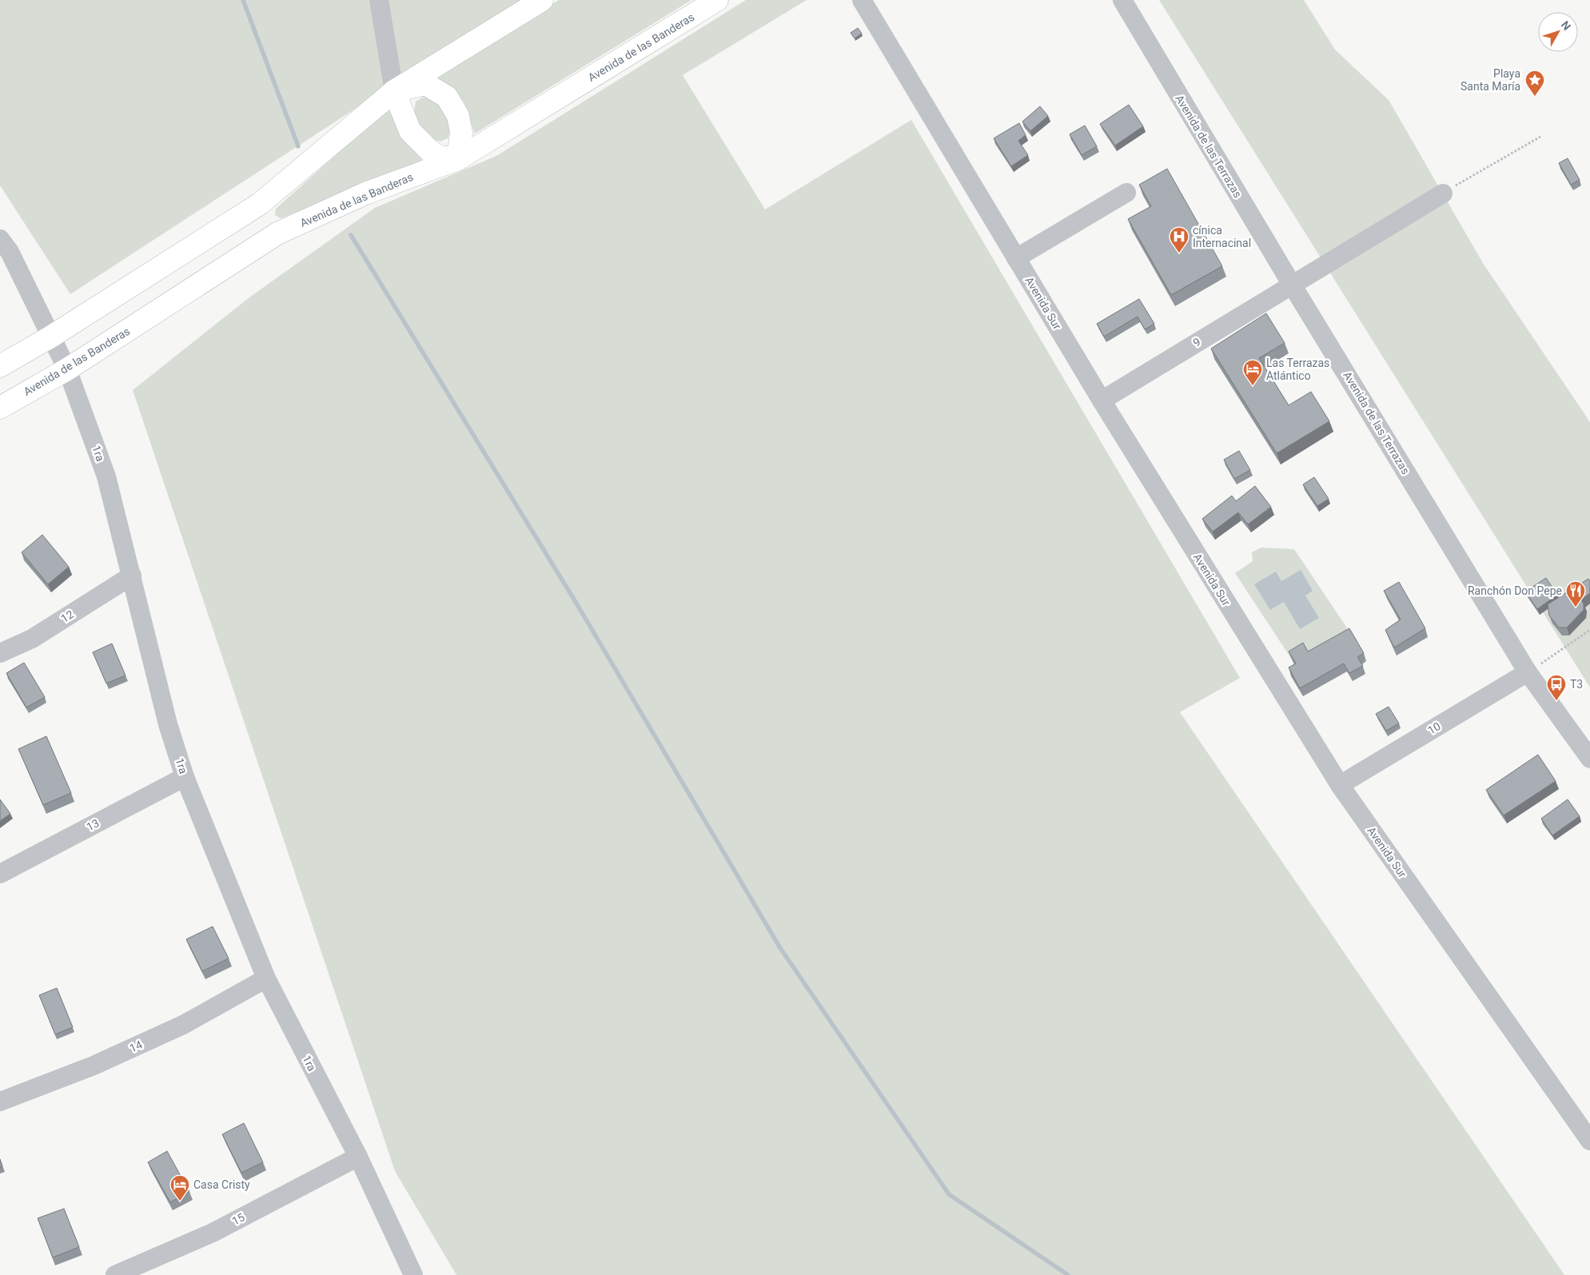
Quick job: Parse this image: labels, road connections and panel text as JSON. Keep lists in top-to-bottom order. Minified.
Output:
{"streets":{"main road":["Avenida de las Banderas"],"street":["Avenida de las Terrazas","Avenida Sur","9","1ra","12","10","13","14","15"]},"crossings":[["Avenida de las Banderas","1ra"],["Avenida de las Terrazas","9"],["Avenida de las Terrazas","10"],["Avenida Sur","9"],["Avenida Sur","10"],["1ra","12"],["1ra","13"],["1ra","14"],["1ra","15"]],"places":{"place":["Playa Santa María"],"hospital":["cínica Internacinal"],"hotel":["Las Terrazas Atlántico","Casa Cristy"],"restaurant":["Ranchón Don Pepe"],"bus stop":["T3"]},"north":"top right"}
